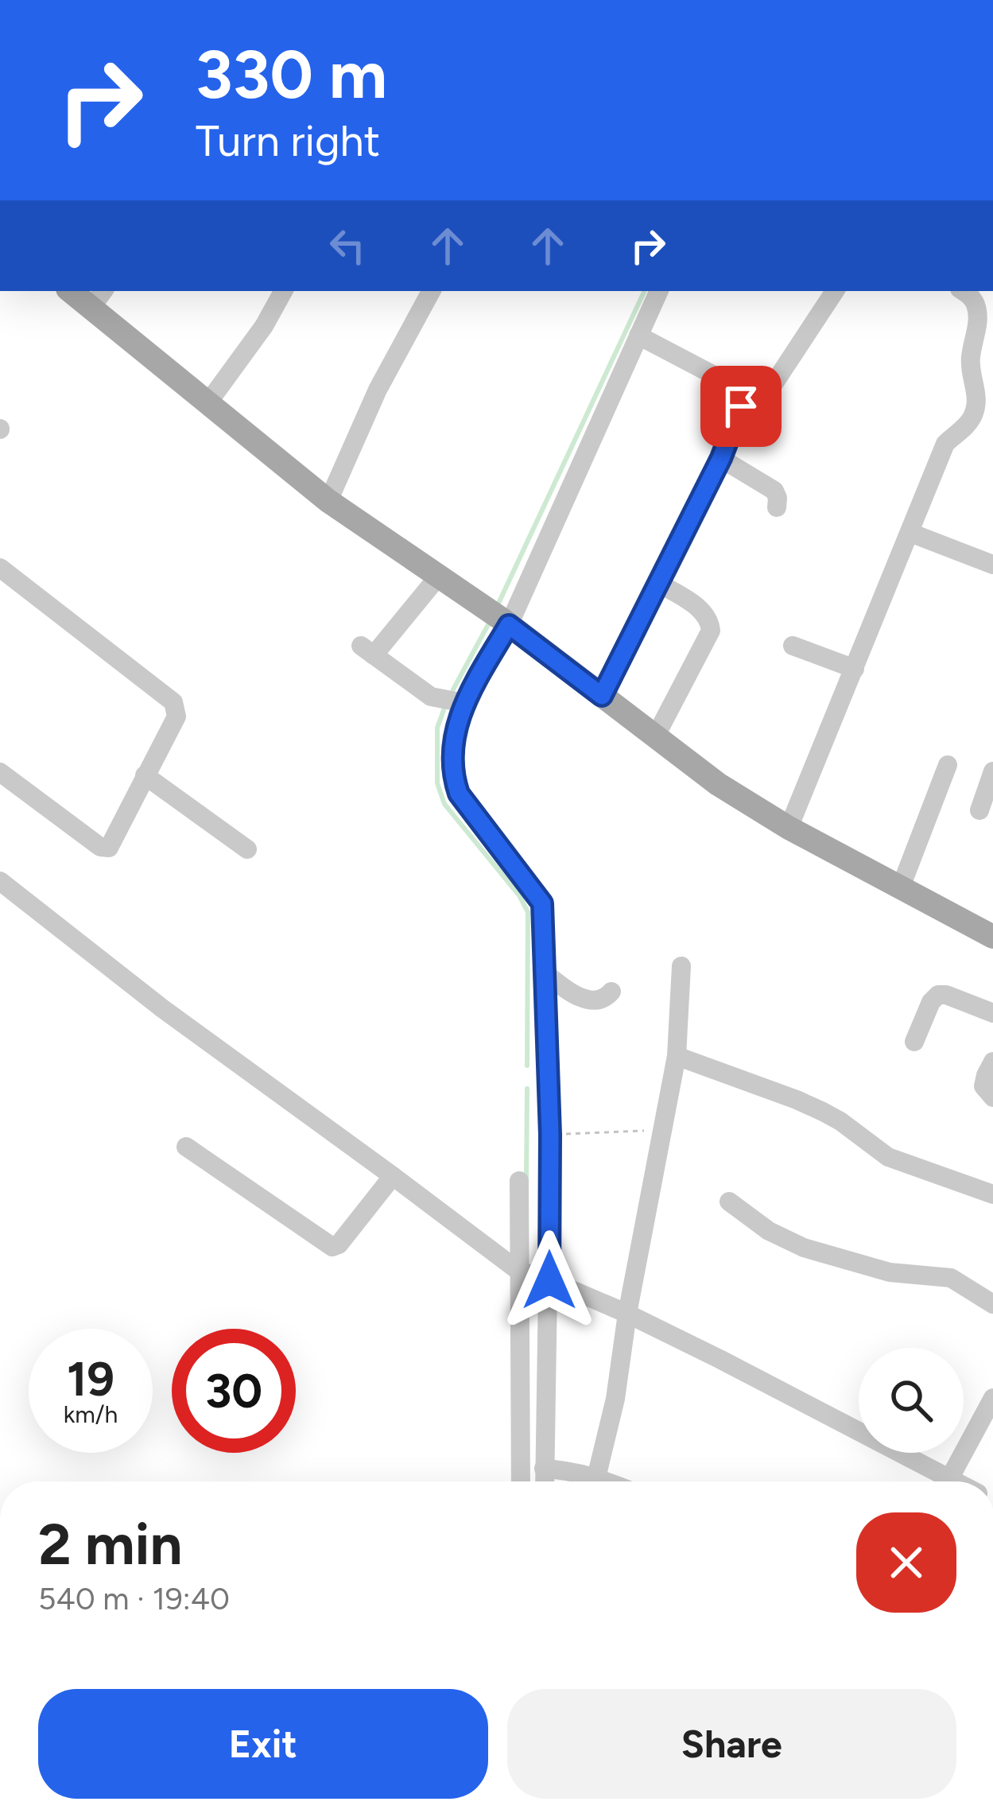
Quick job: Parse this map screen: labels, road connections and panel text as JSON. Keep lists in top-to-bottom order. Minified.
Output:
{"page":{"turn":["330 m","Turn right"],"speed":"19 km/h","limit":"30","heading":["2 min","540 m · 19:40"],"buttons":["Exit","Share"]}}
